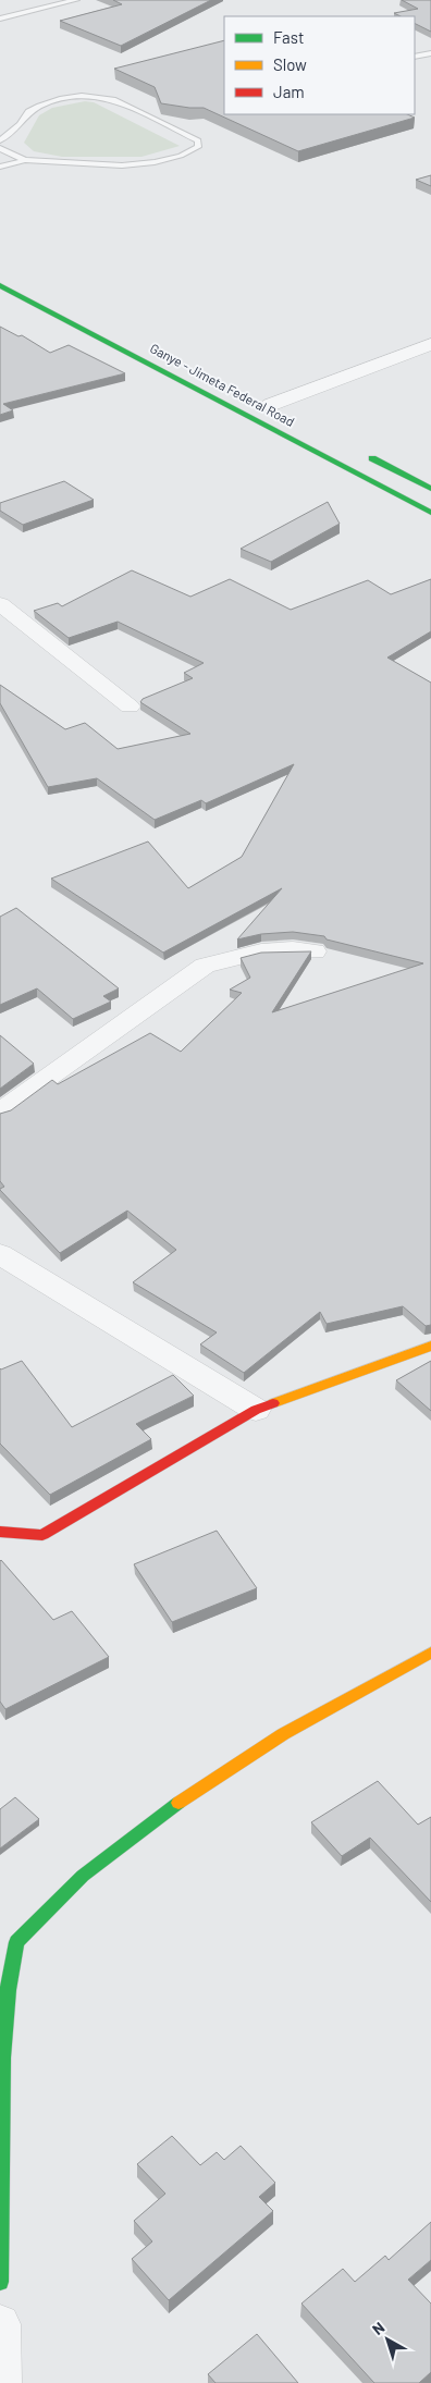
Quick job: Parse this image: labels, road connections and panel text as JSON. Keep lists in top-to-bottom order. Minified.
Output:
{"streets":{"main road":["Ganye - Jimeta Federal Road"]},"legend":["Fast","Slow","Jam"],"north":"top left"}
